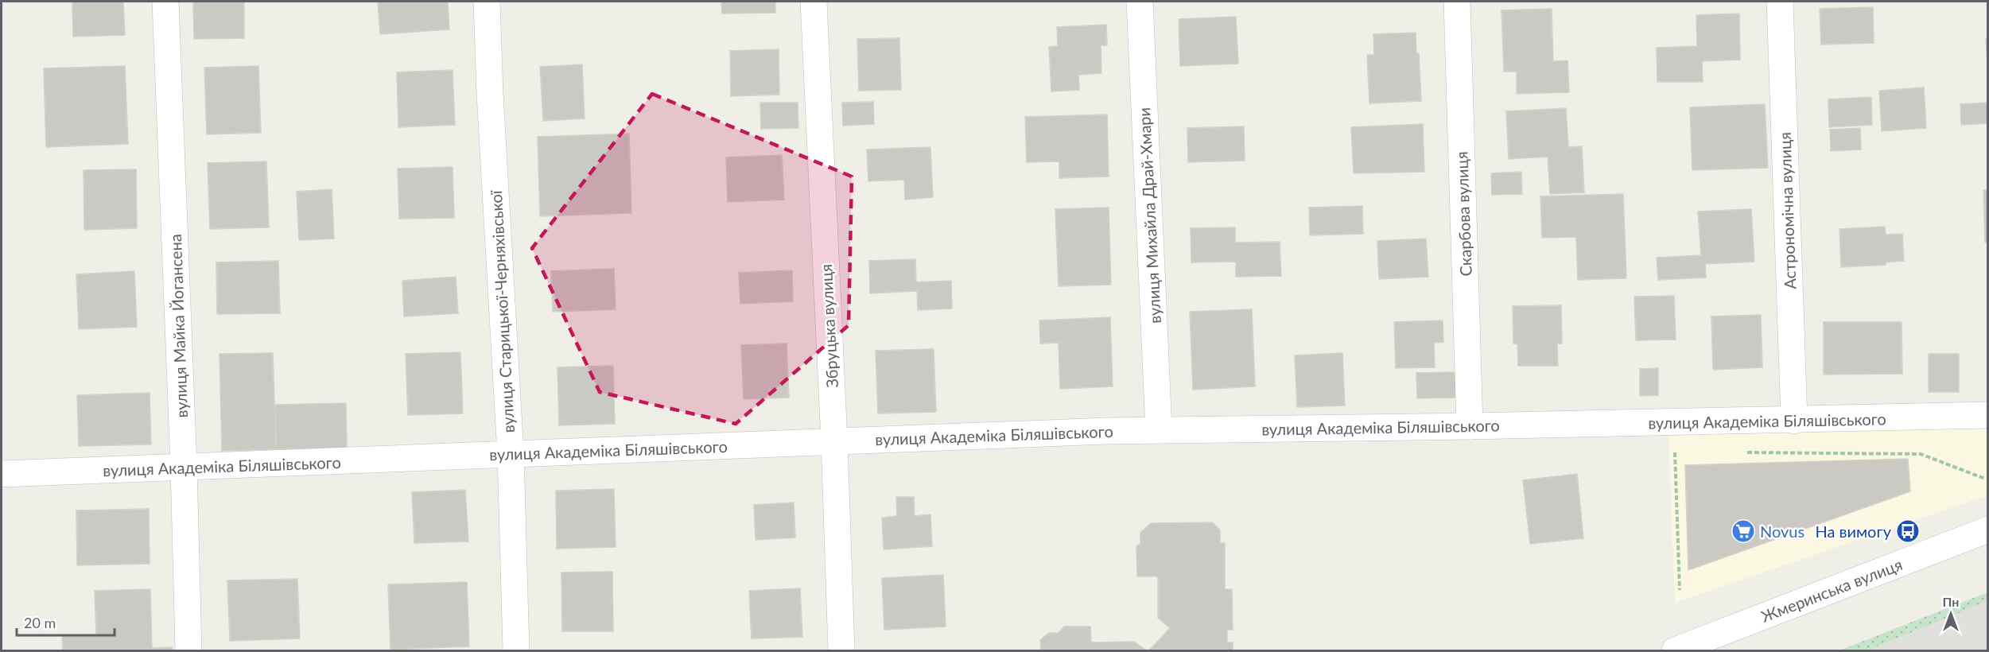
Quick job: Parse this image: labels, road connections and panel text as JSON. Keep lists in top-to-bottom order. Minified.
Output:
{"streets":{"street":["Астрономічна вулиця","Скарбова вулиця","вулиця Михайла Драй-Хмари","вулиця Старицької-Черняхівської","вулиця Майка Йогансена","Збруцька вулиця","вулиця Академіка Біляшівського","Жмеринська вулиця"]},"crossings":[["Астрономічна вулиця","вулиця Академіка Біляшівського"],["Скарбова вулиця","вулиця Академіка Біляшівського"],["вулиця Михайла Драй-Хмари","вулиця Академіка Біляшівського"],["вулиця Старицької-Черняхівської","вулиця Академіка Біляшівського"],["вулиця Майка Йогансена","вулиця Академіка Біляшівського"],["Збруцька вулиця","вулиця Академіка Біляшівського"]],"places":{"supermarket":["Novus"],"bus stop":["На вимогу"]},"scale_bar":"20 m","north":"top"}
